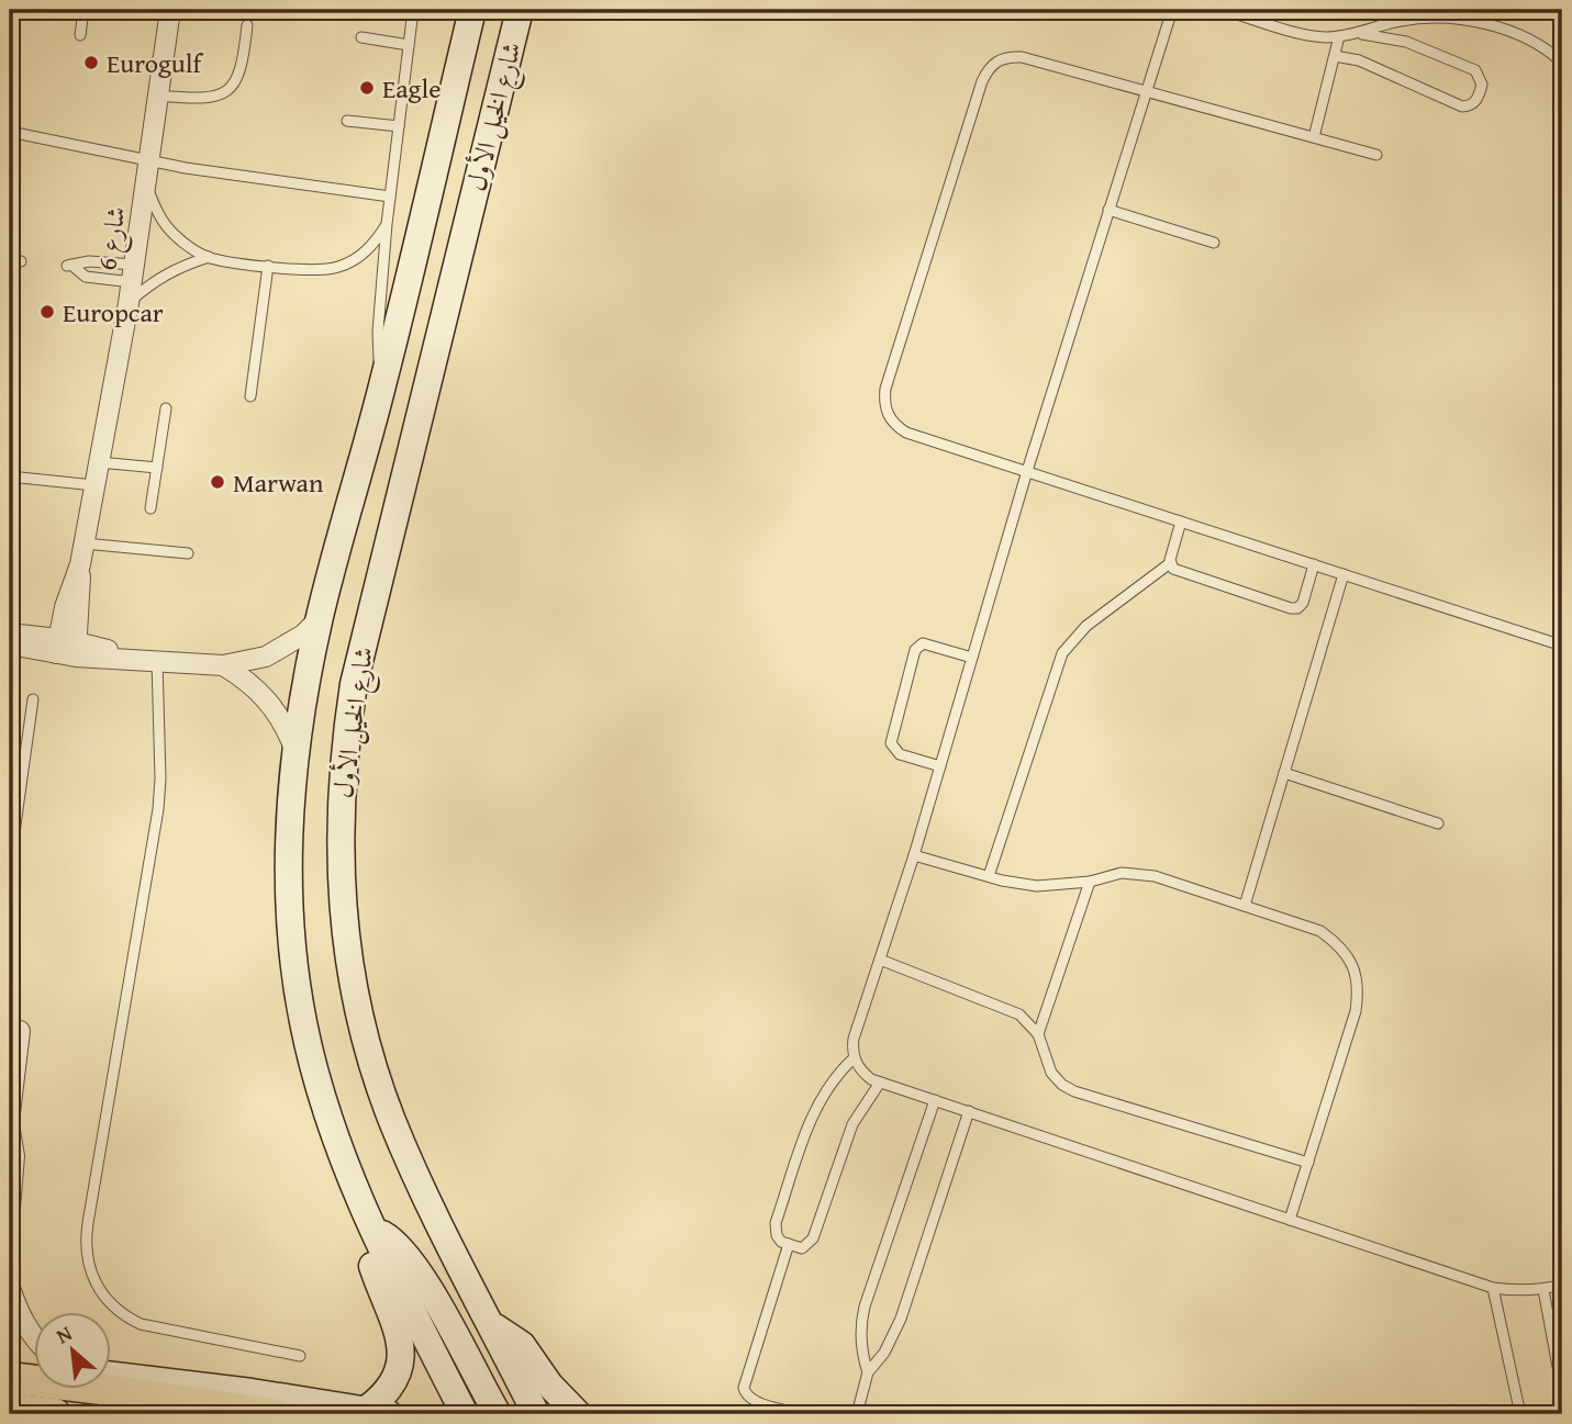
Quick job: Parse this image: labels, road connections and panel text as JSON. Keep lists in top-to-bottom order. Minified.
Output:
{"streets":{"main road":["شارع الخيل الأول"],"street":["شارع 6"]},"places":["Eurogulf","Eagle","Europcar","Marwan"],"north":"top left"}
